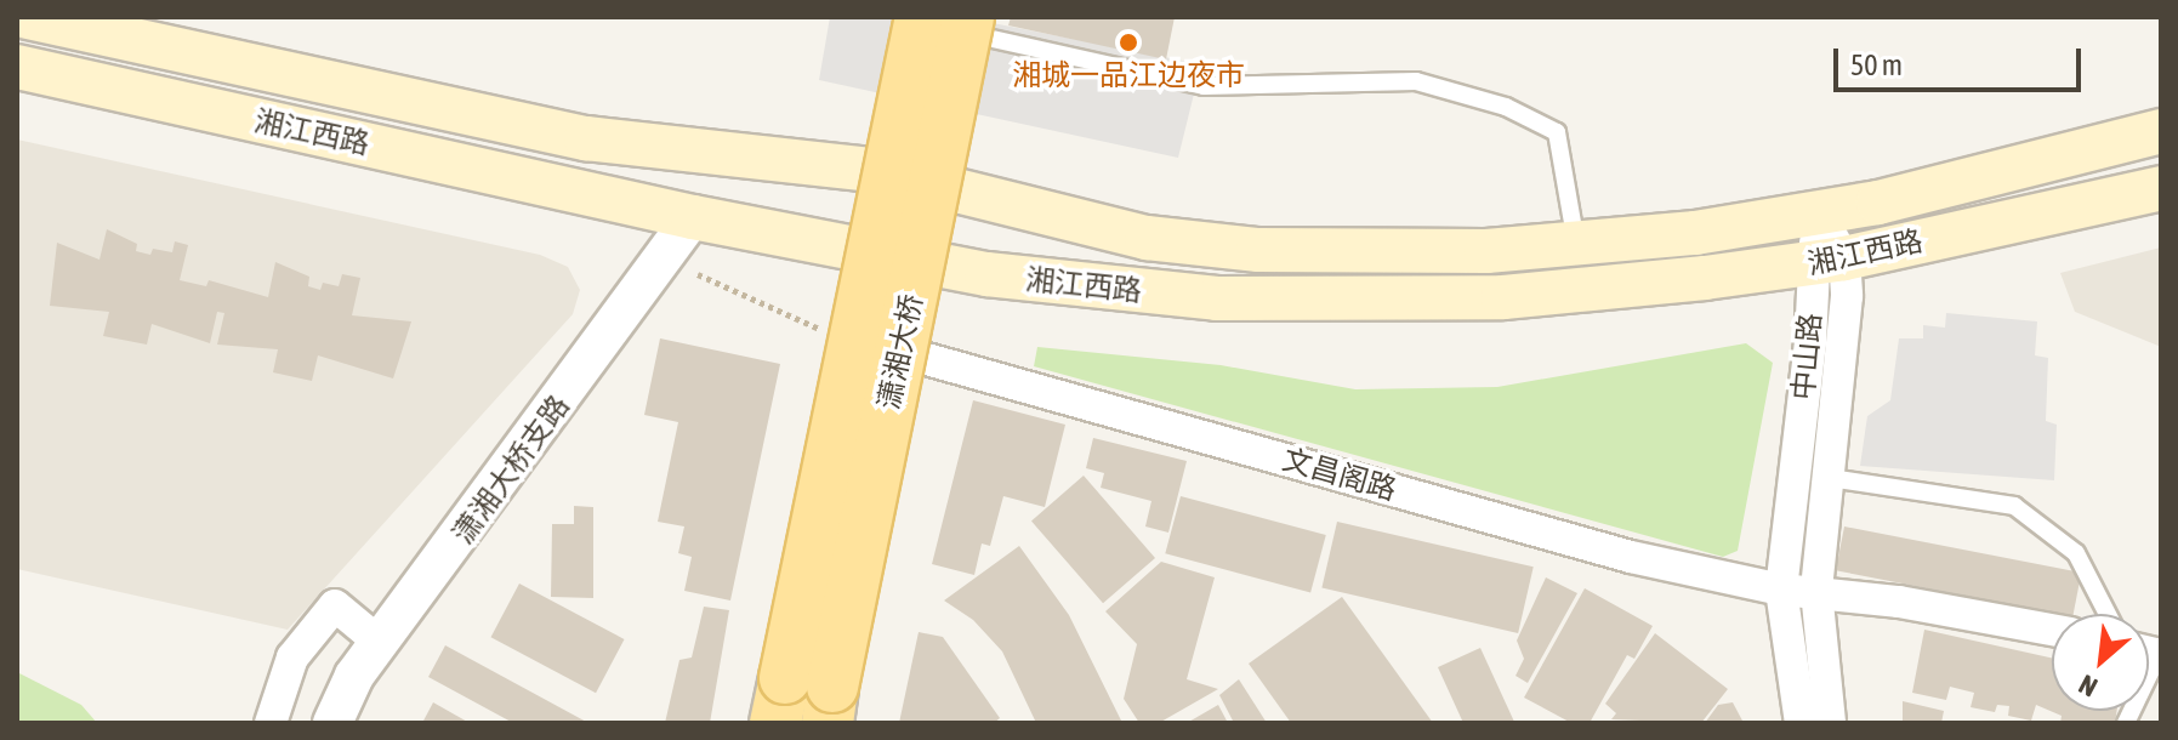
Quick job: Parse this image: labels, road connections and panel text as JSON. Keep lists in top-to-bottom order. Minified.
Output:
{"streets":{"main road":["湘江西路","潇湘大桥"],"street":["中山路","潇湘大桥支路","文昌阁路"]},"crossings":[["湘江西路","中山路"],["湘江西路","潇湘大桥支路"],["中山路","文昌阁路"]],"places":["湘城一品江边夜市"],"scale_bar":"50 m","north":"bottom left"}
